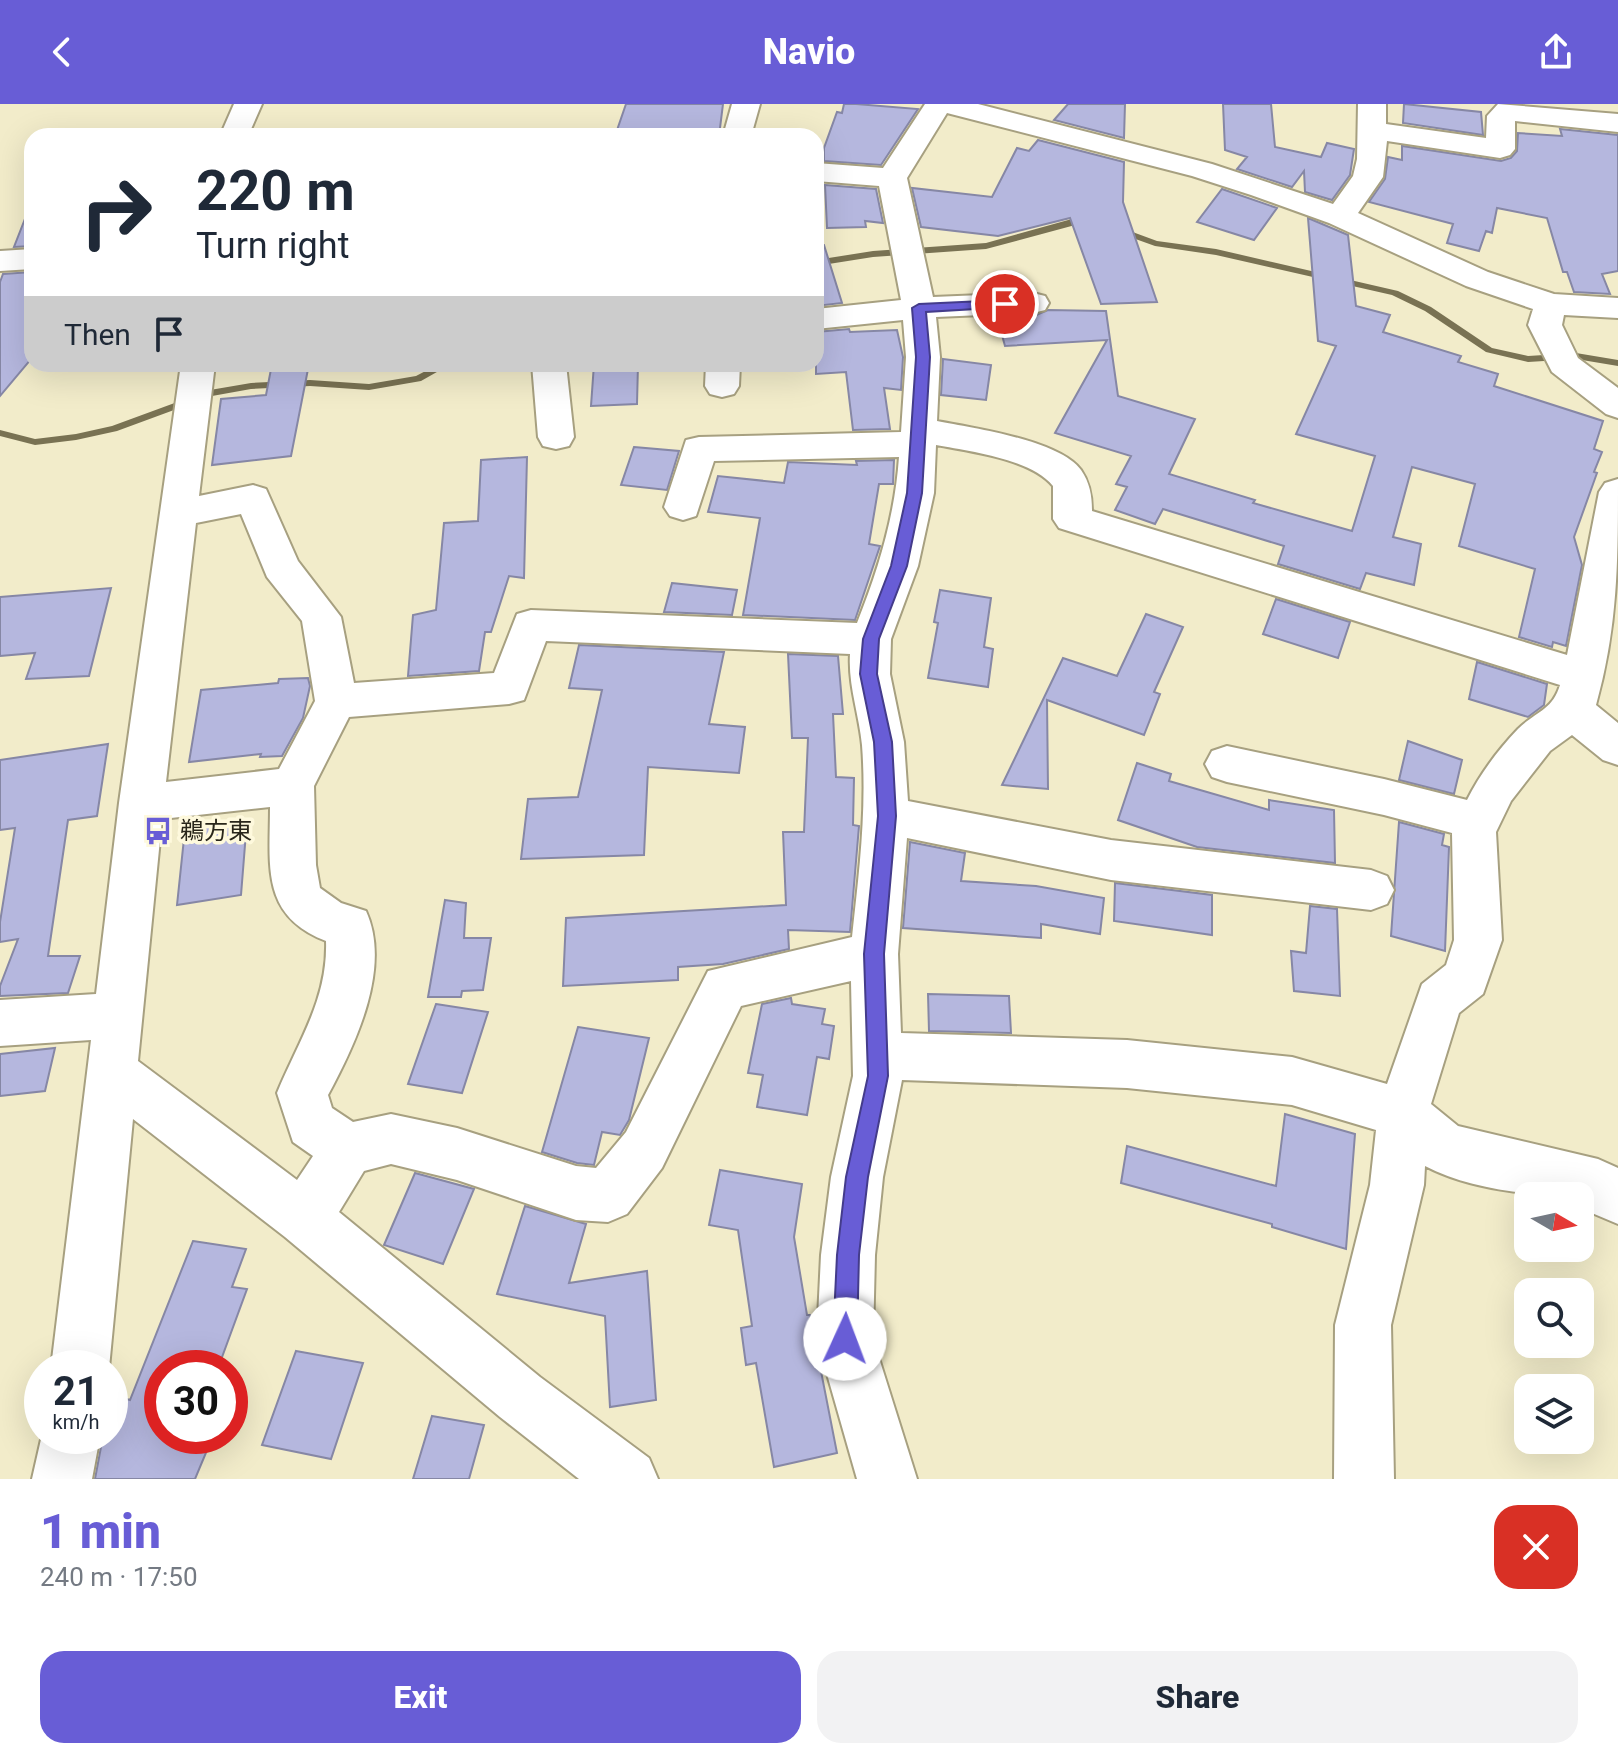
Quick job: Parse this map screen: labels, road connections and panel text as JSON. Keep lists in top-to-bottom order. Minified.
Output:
{"places":{"bus stop":["鵜方東"]},"north":"right","page":{"header":"Navio","turn":["220 m","Turn right"],"then":"Then","speed":"21 km/h","limit":"30","heading":["1 min","240 m · 17:50"],"buttons":["Exit","Share"]}}
